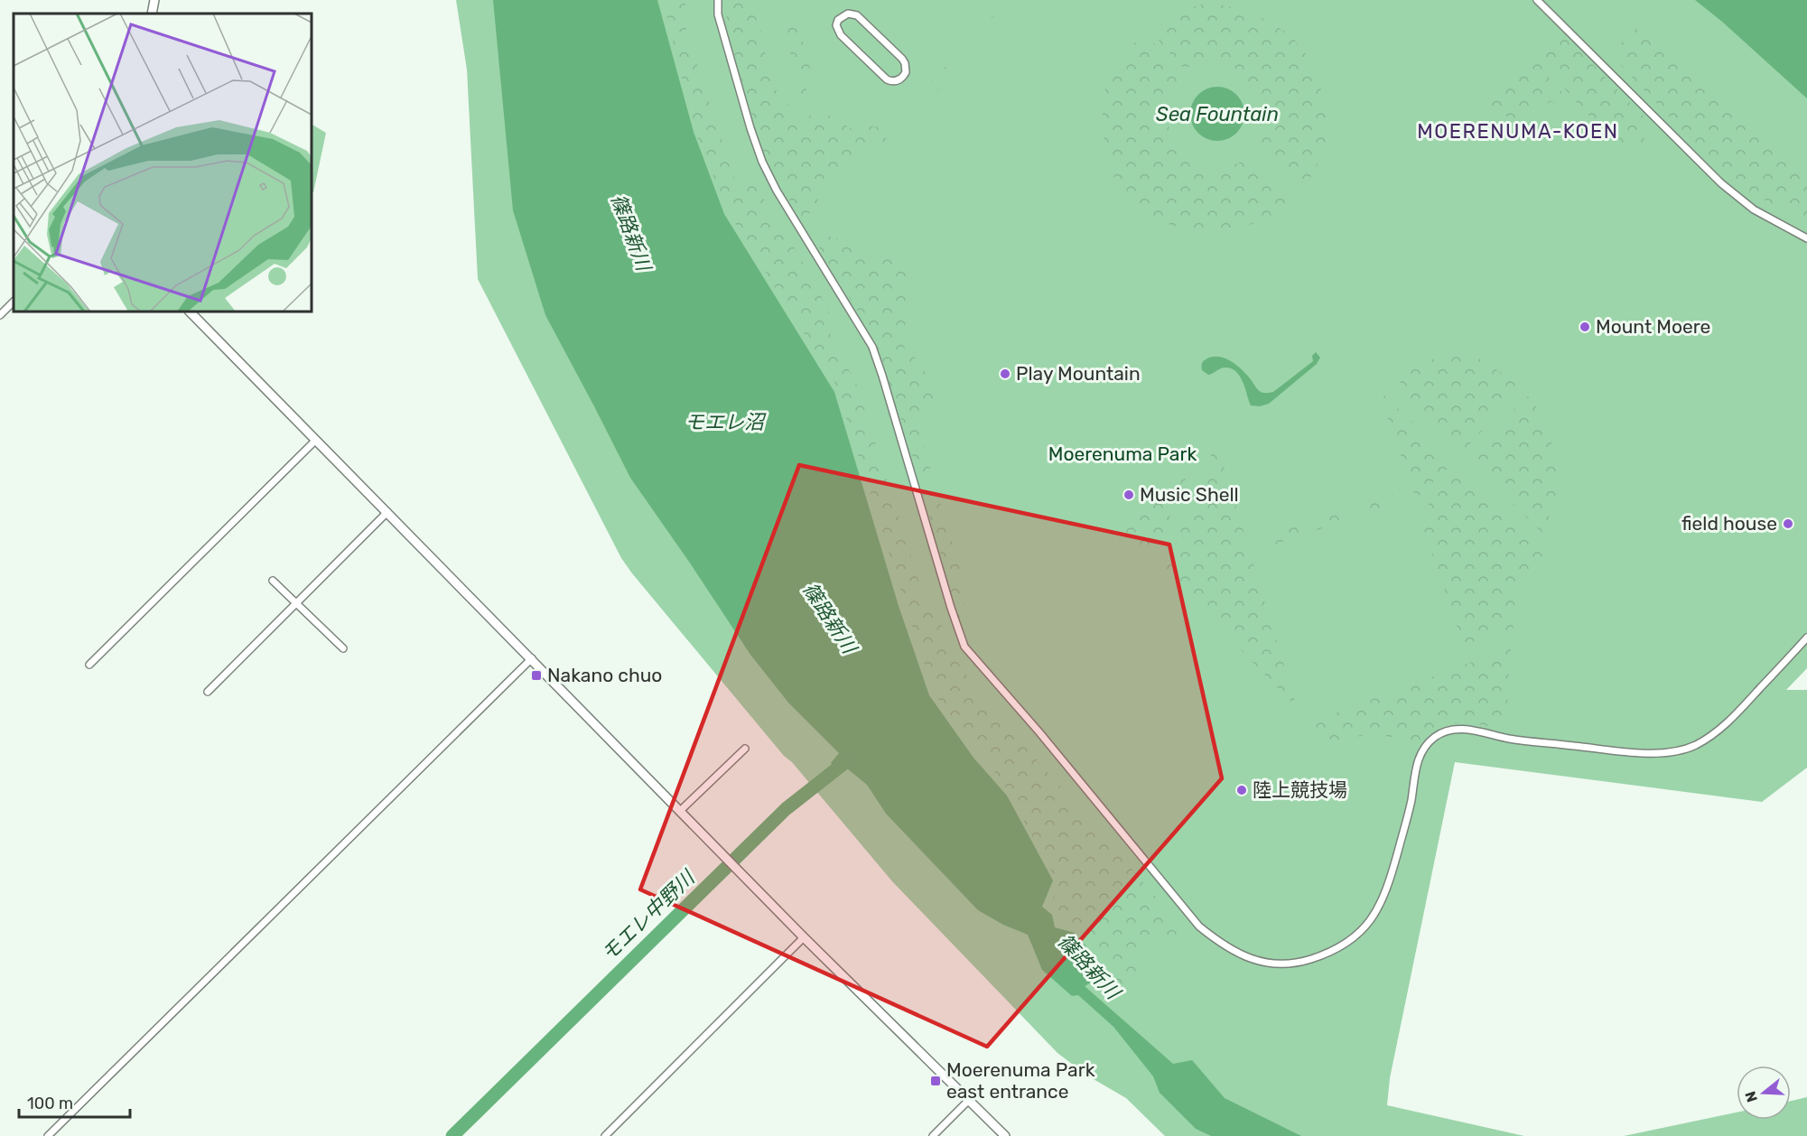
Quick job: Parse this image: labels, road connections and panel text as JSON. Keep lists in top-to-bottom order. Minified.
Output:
{"districts":["MOERENUMA-KOEN"],"water":["Sea Fountain","篠路新川","モエレ沼","モエレ中野川"],"parks":["Moerenuma Park"],"places":{"other":["Mount Moere","Play Mountain","Music Shell","field house","陸上競技場"],"transit":["Nakano chuo","Moerenuma Park east entrance"]},"scale_bar":"100 m","north":"left"}
